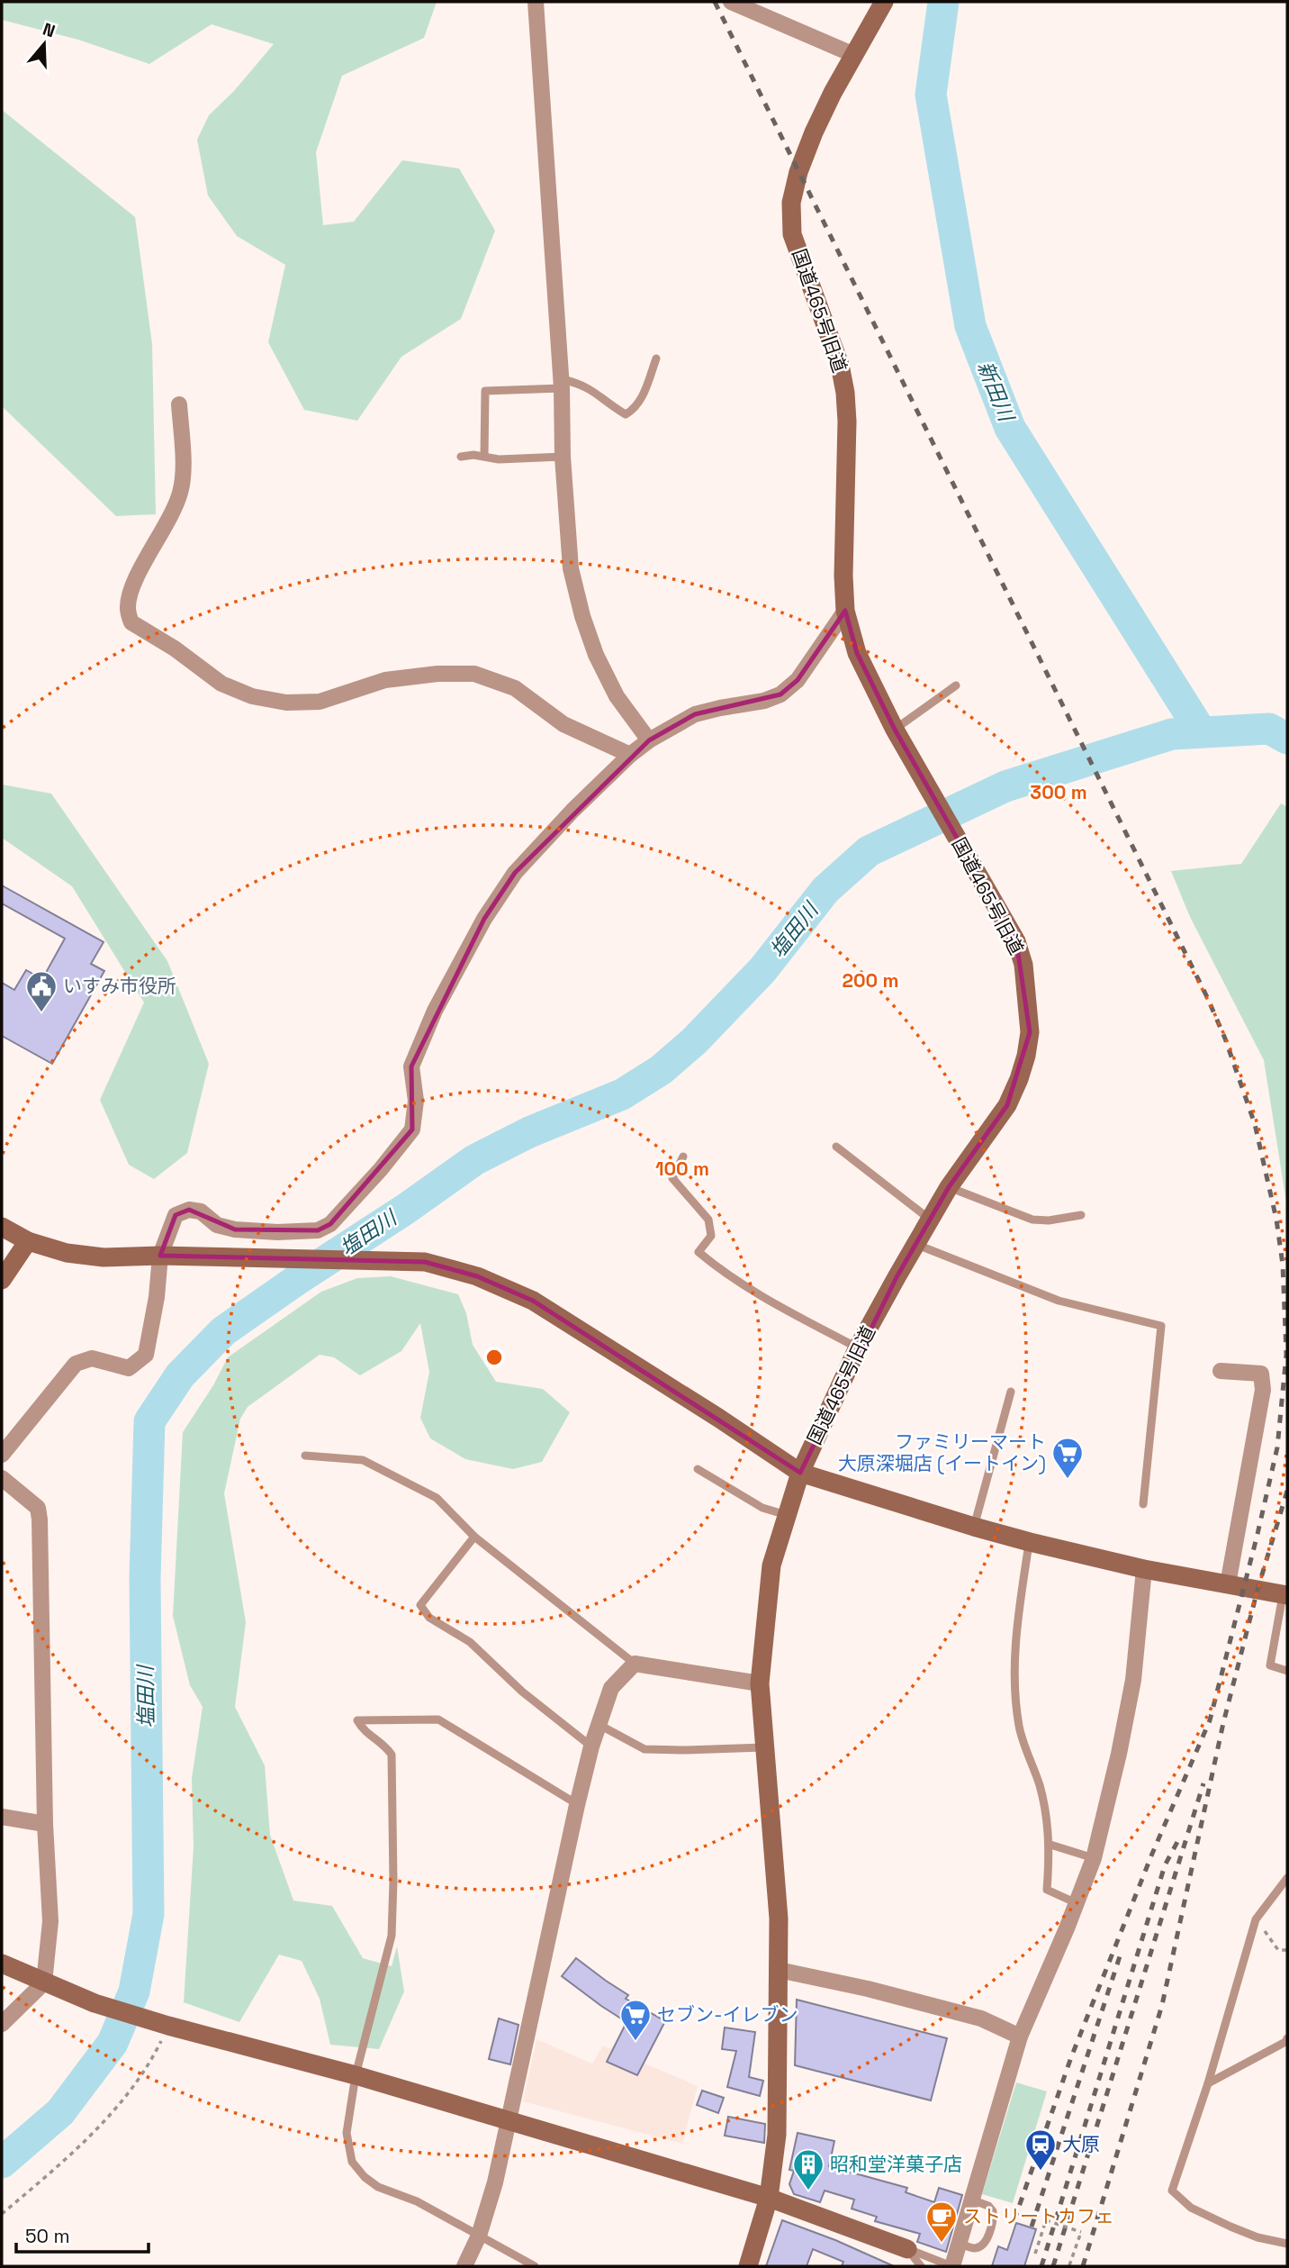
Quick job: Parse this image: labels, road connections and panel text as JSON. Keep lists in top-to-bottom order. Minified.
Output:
{"streets":{"street":["国道465号旧道"]},"water":["新田川","塩田川"],"places":{"public building":["いすみ市役所"],"supermarket":["ファミリーマート 大原深堀店 (イートイン)","セブン-イレブン"],"station":["大原"],"building":["昭和堂洋菓子店"],"cafe":["ストリートカフェ"]},"scale_bar":"50 m","north":"top","rings":["300 m","200 m","100 m"]}
